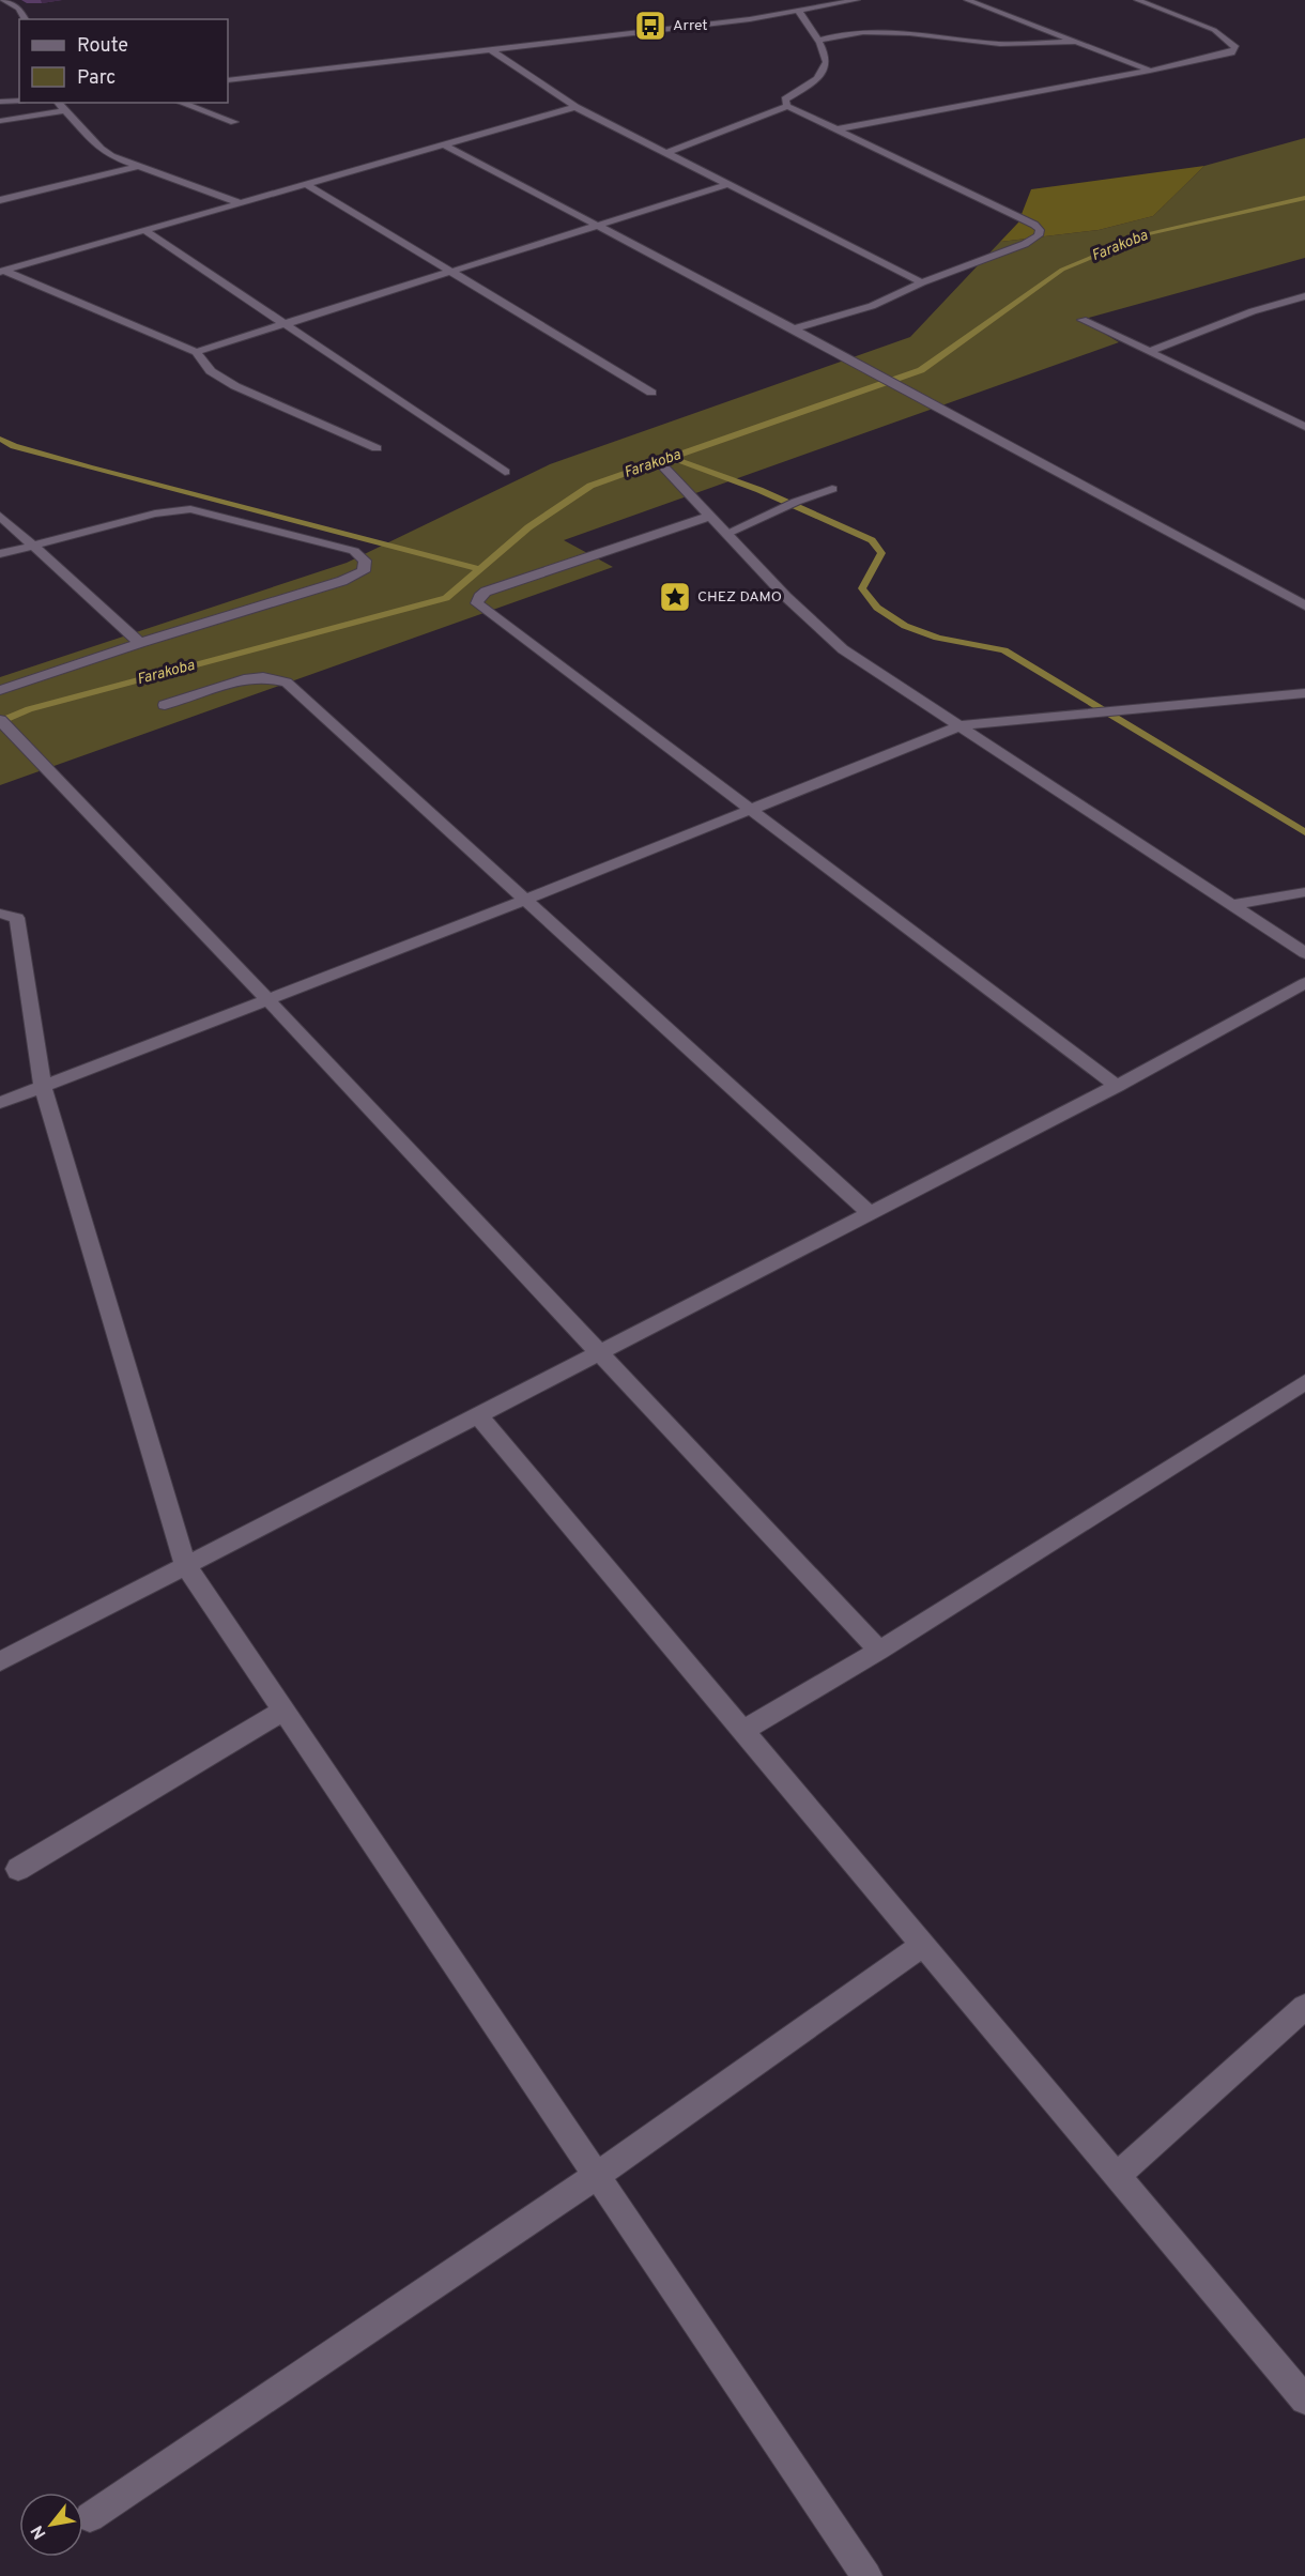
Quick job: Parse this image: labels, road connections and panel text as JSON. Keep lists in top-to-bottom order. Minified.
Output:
{"water":["Farakoba"],"places":{"bus stop":["Arret"],"place":["CHEZ DAMO"]},"legend":["Route","Parc"],"north":"bottom left"}
